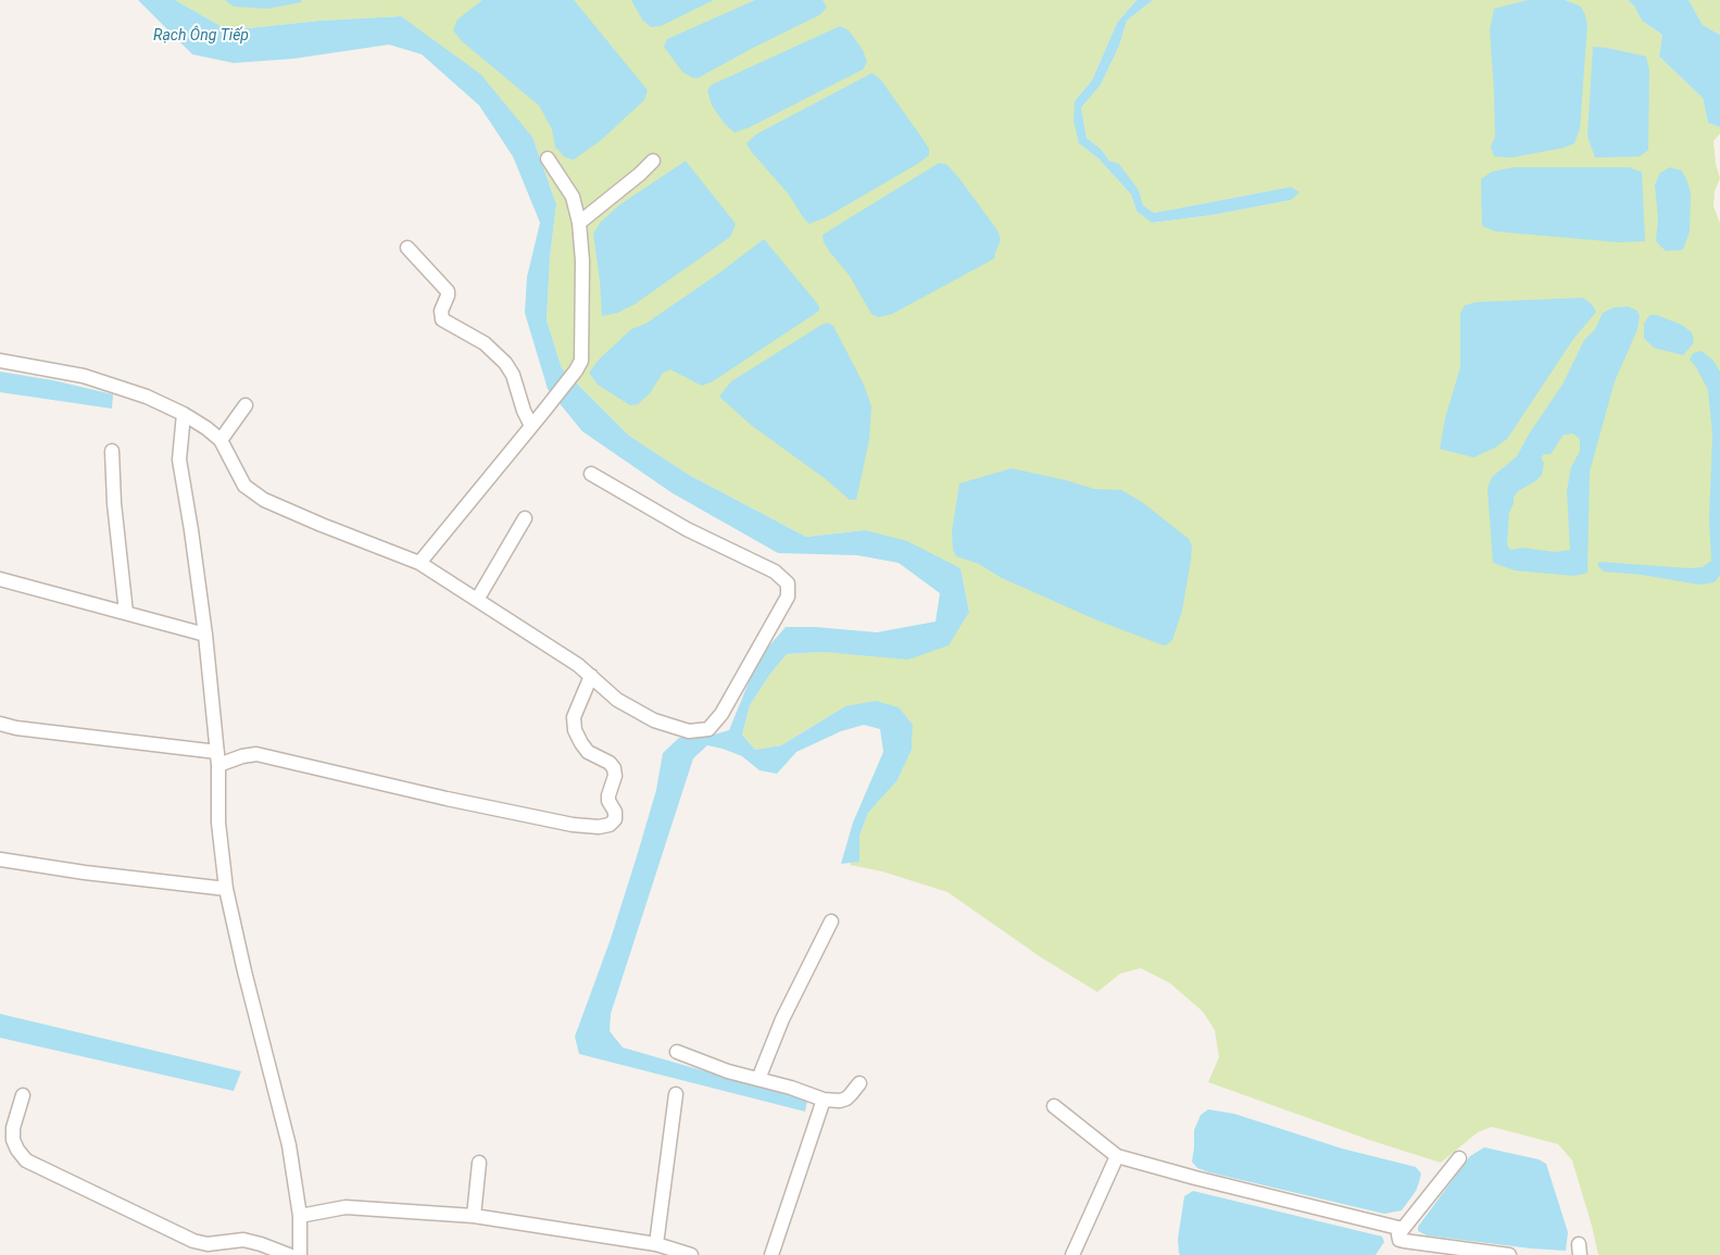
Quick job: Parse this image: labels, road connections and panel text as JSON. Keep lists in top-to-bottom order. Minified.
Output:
{"water":["Rạch Ông Tiếp"]}
